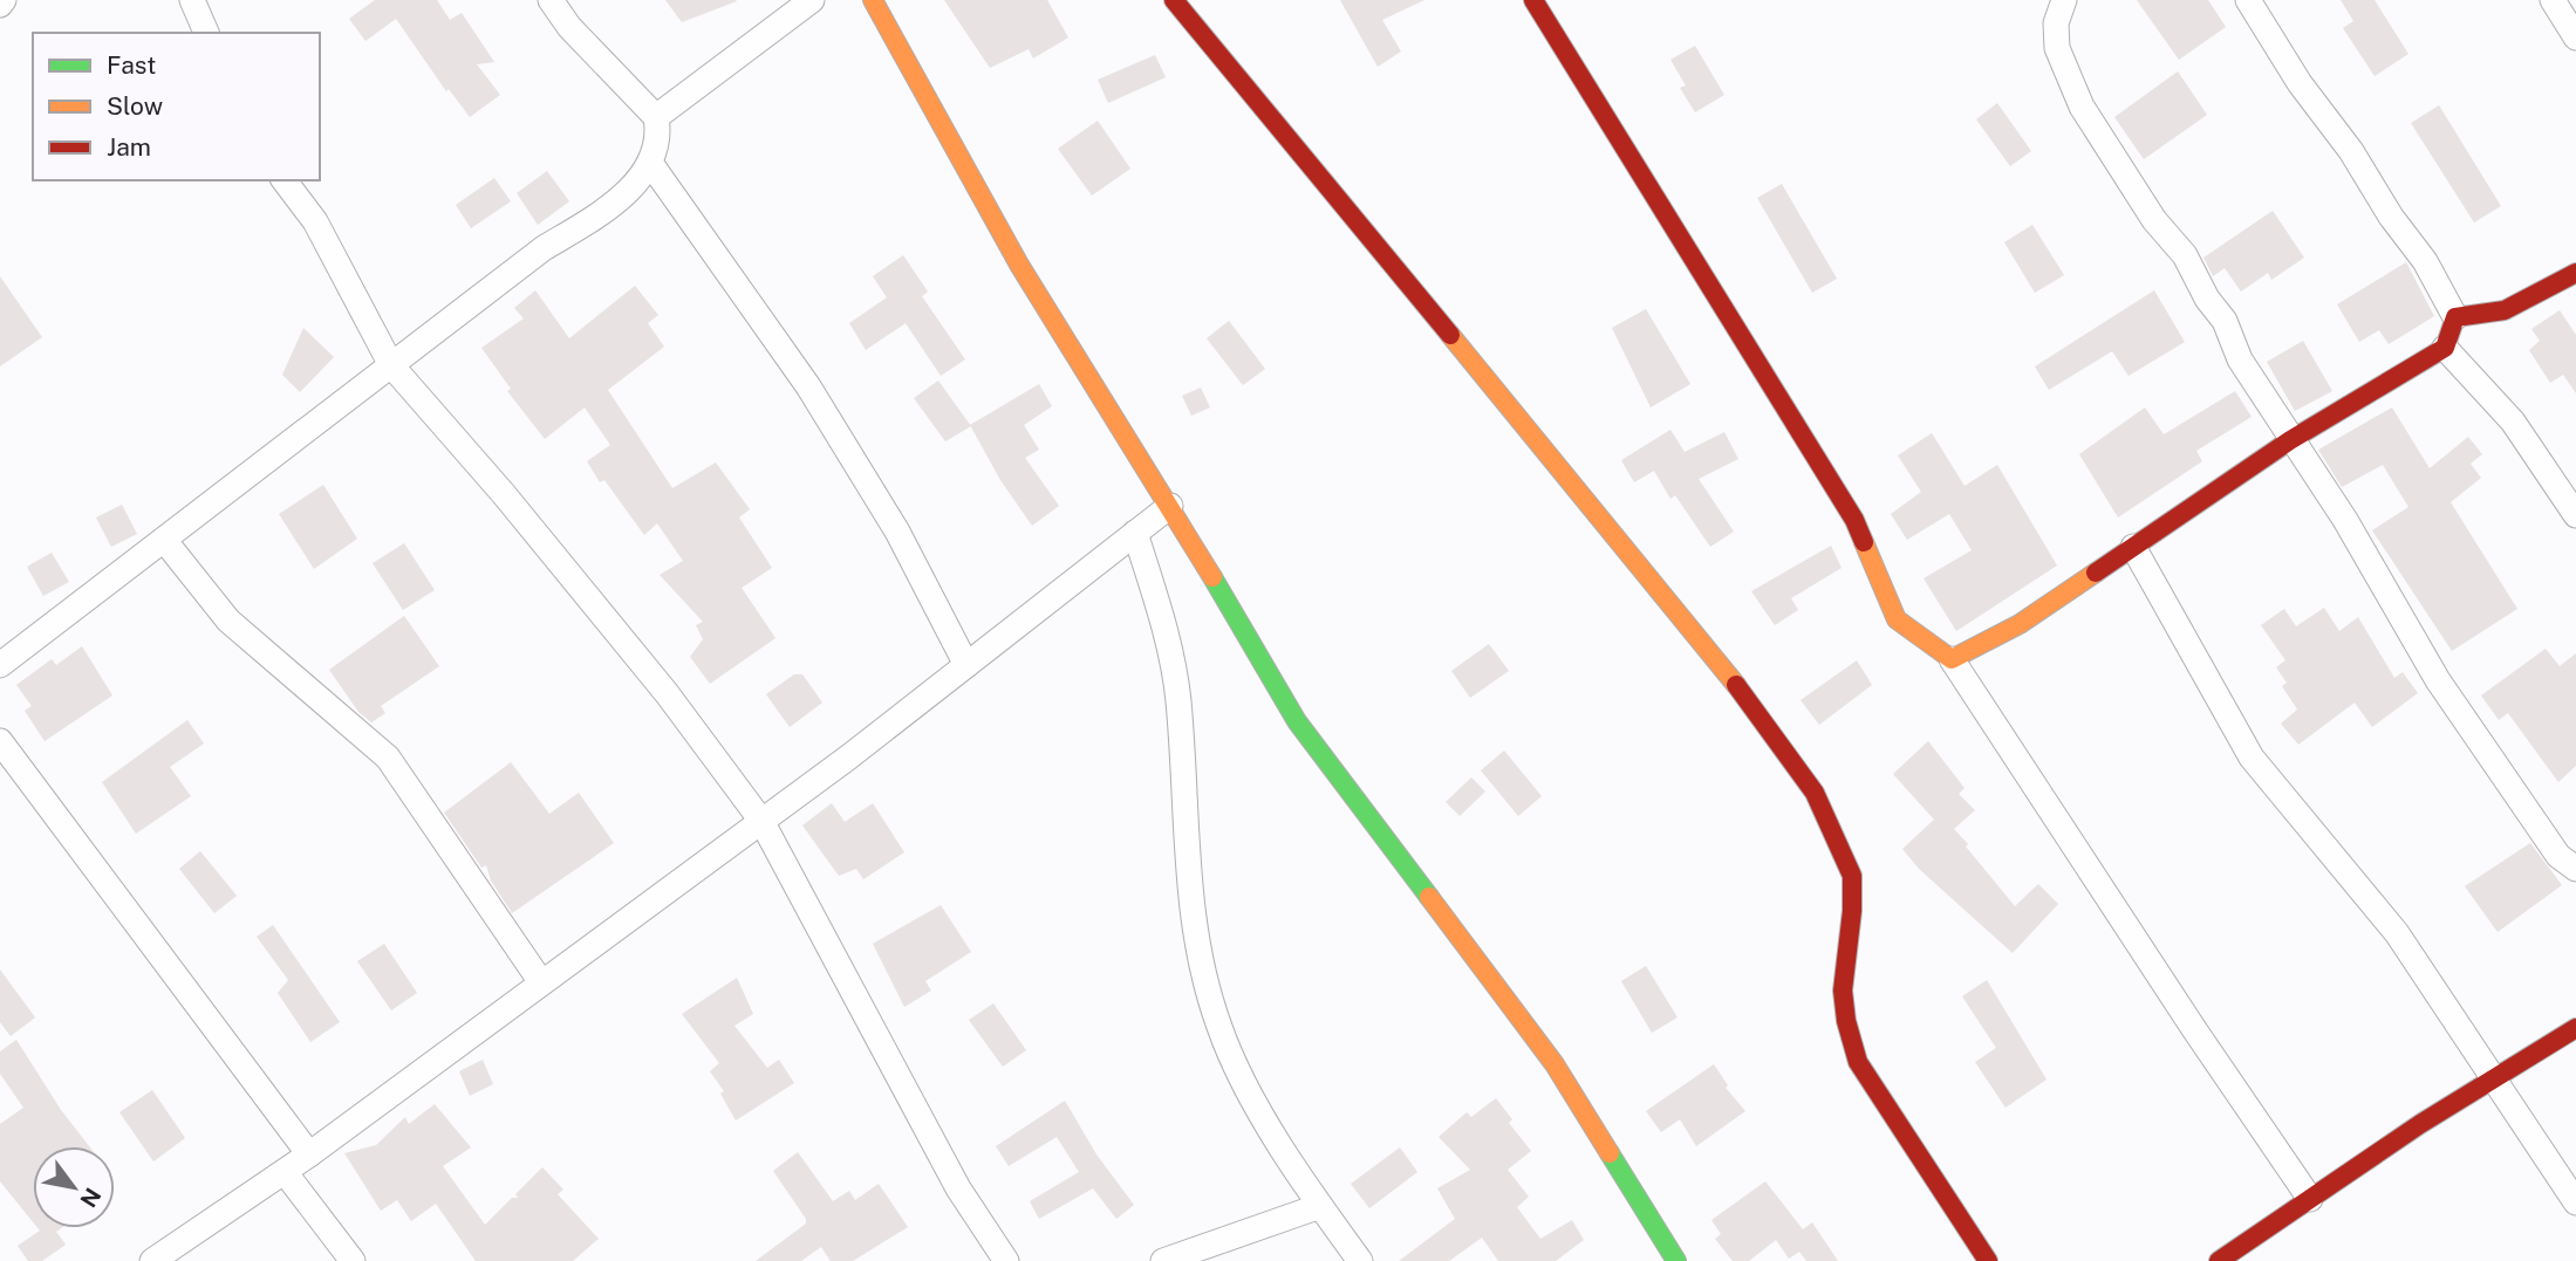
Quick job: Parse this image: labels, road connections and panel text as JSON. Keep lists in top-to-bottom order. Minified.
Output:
{"legend":["Fast","Slow","Jam"],"north":"bottom right"}
